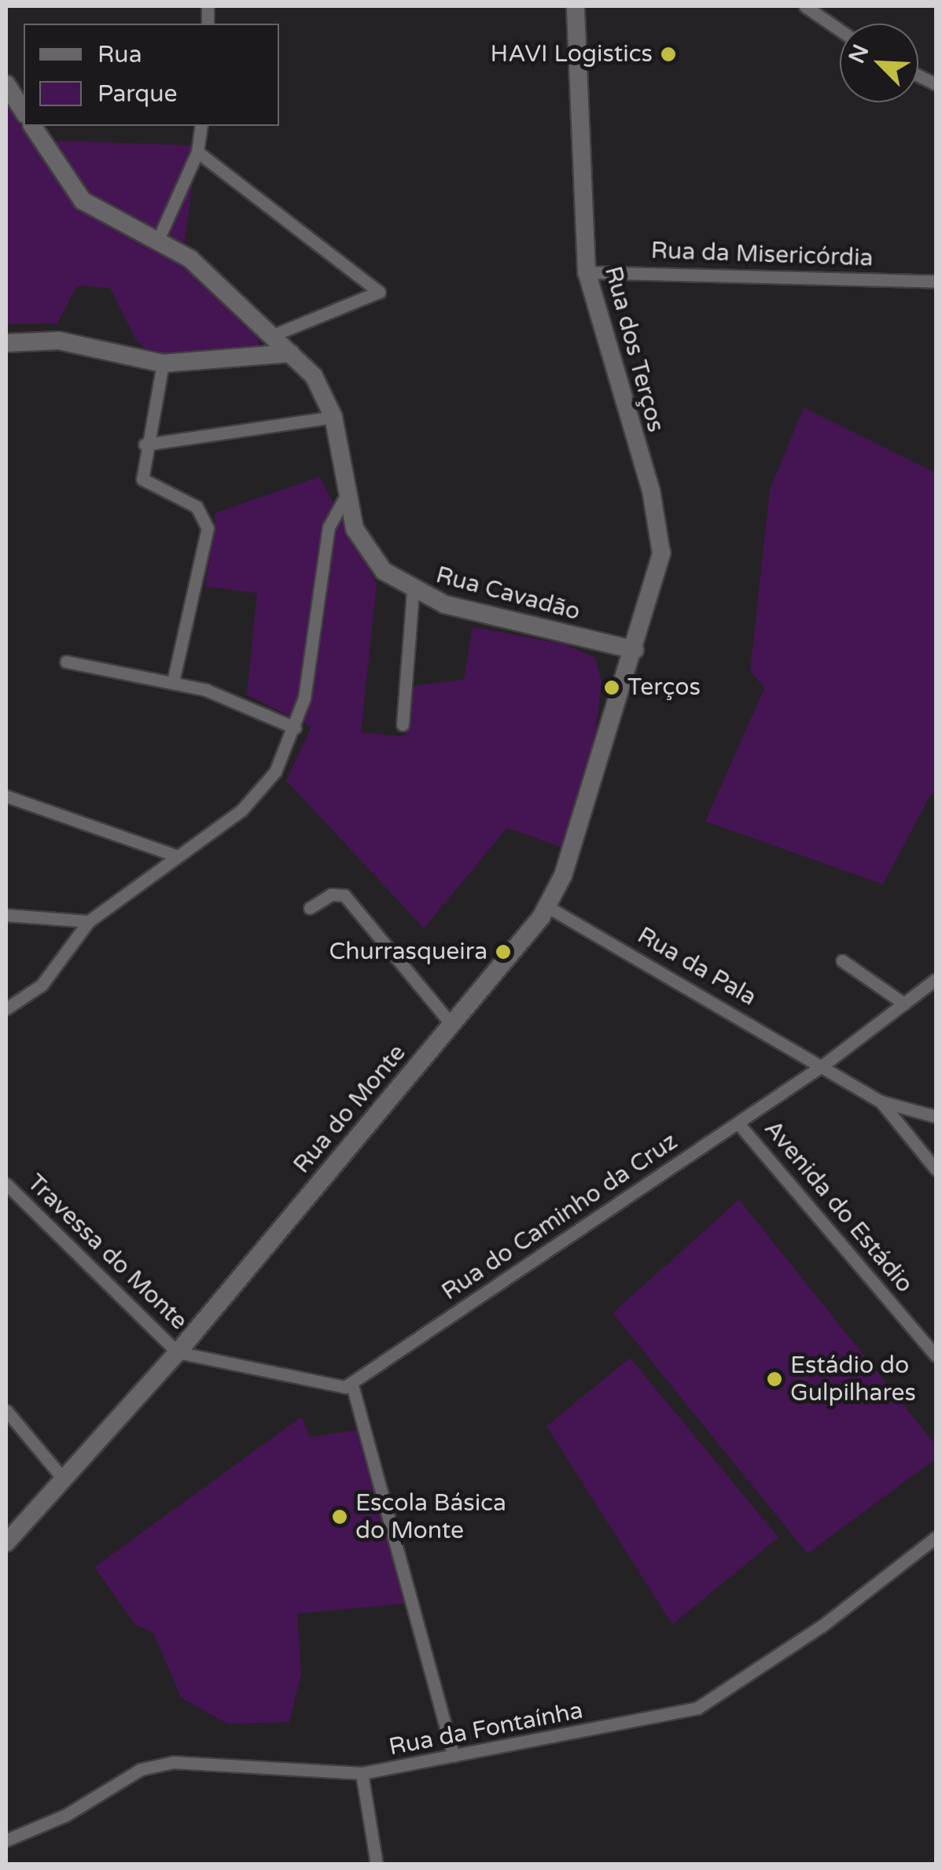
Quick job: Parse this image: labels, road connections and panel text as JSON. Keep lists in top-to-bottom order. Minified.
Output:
{"streets":{"street":["Rua da Misericórdia","Rua dos Terços","Rua Cavadão","Rua da Pala","Rua do Monte","Avenida do Estádio","Rua do Caminho da Cruz","Travessa do Monte","Rua da Fontaínha"]},"crossings":[["Rua da Misericórdia","Rua dos Terços"],["Rua dos Terços","Rua Cavadão"],["Rua dos Terços","Rua do Monte"],["Rua Cavadão","Rua do Monte"],["Rua da Pala","Rua do Monte"],["Rua da Pala","Rua do Caminho da Cruz"],["Rua do Monte","Travessa do Monte"],["Avenida do Estádio","Rua do Caminho da Cruz"]],"places":["HAVI Logistics","Terços","Churrasqueira","Estádio do Gulpilhares","Escola Básica do Monte"],"legend":["Rua","Parque"],"north":"top left"}
